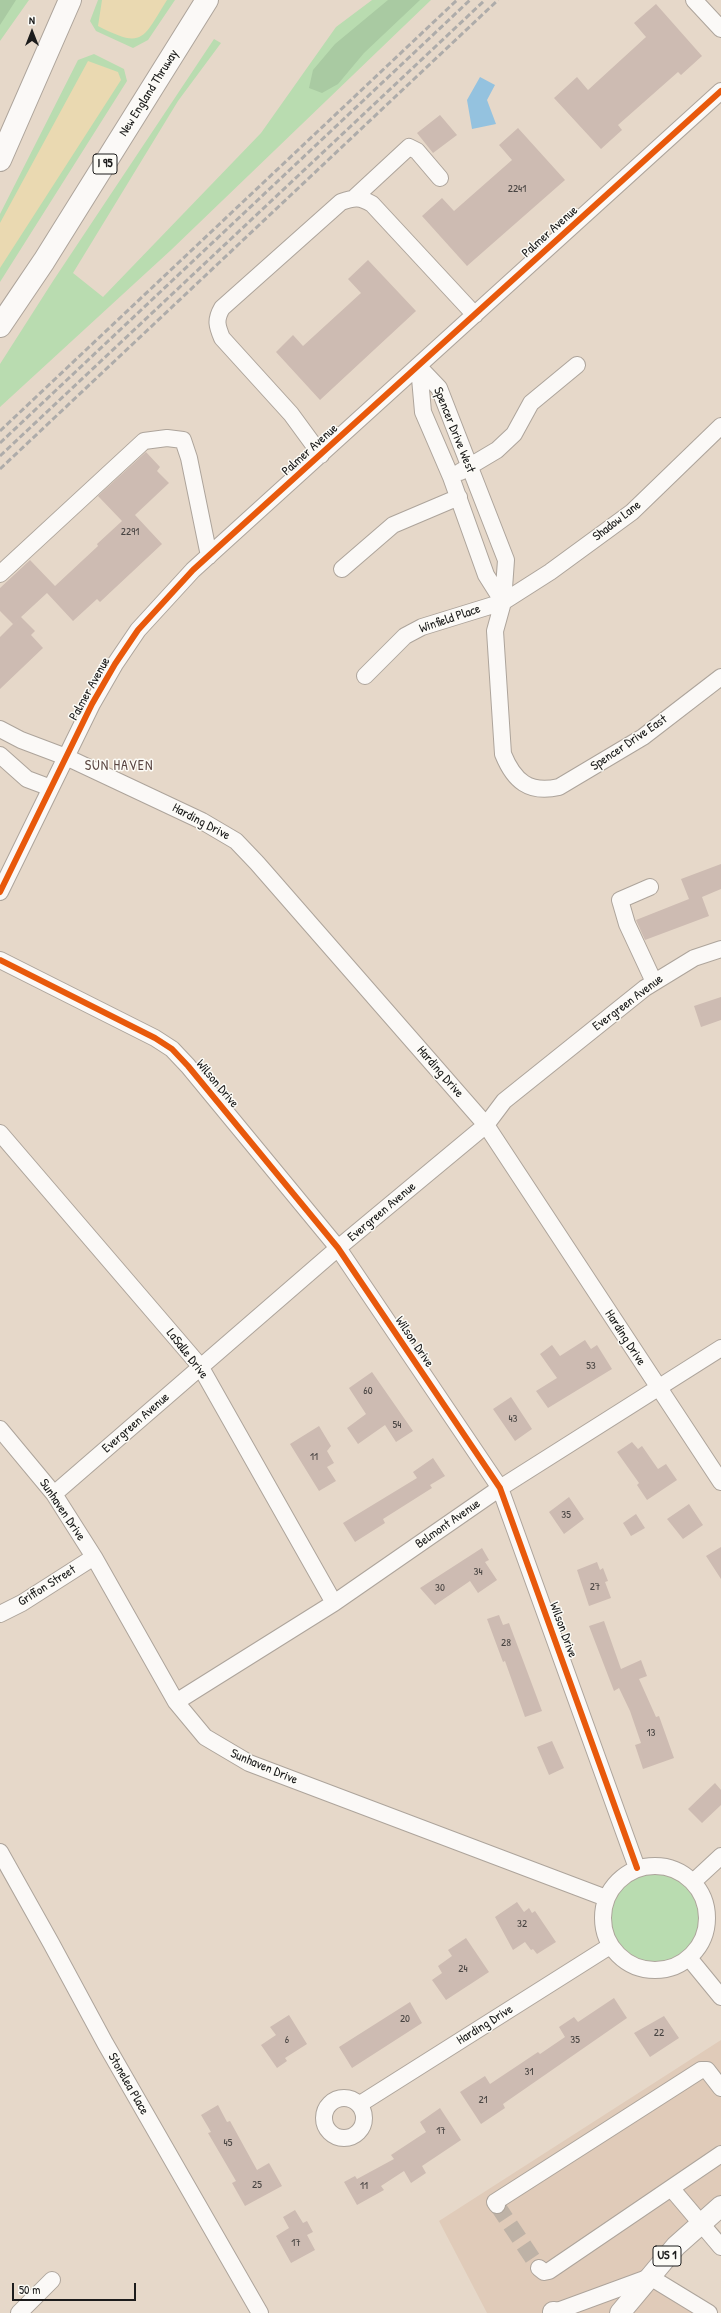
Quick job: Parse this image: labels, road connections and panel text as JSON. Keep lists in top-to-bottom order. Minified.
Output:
{"streets":{"highway":["New England Thruway","I 95"],"main road":["US 1"],"street":["Palmer Avenue","Spencer Drive West","Shadow Lane","Winfield Place","Spencer Drive East","Harding Drive","Evergreen Avenue","Wilson Drive","LaSalle Drive","Sunhaven Drive","Belmont Avenue","Griffon Street","Stonelea Place"]},"crossings":[["Palmer Avenue","Spencer Drive West"],["Palmer Avenue","Harding Drive"],["Spencer Drive West","Shadow Lane"],["Spencer Drive West","Winfield Place"],["Spencer Drive West","Spencer Drive East"],["Shadow Lane","Winfield Place"],["Harding Drive","Evergreen Avenue"],["Harding Drive","Wilson Drive"],["Harding Drive","Sunhaven Drive"],["Harding Drive","Belmont Avenue"],["Evergreen Avenue","Wilson Drive"],["Evergreen Avenue","LaSalle Drive"],["Evergreen Avenue","Sunhaven Drive"],["Wilson Drive","Sunhaven Drive"],["Wilson Drive","Belmont Avenue"],["LaSalle Drive","Belmont Avenue"],["Sunhaven Drive","Belmont Avenue"],["Sunhaven Drive","Griffon Street"]],"districts":["SUN HAVEN"],"house_numbers":["2241","2291","53","60","43","54","11","35","34","27","30","28","13","32","24","20","22","6","35","31","21","17","45","25","11","17"],"scale_bar":"50 m","north":"top"}
